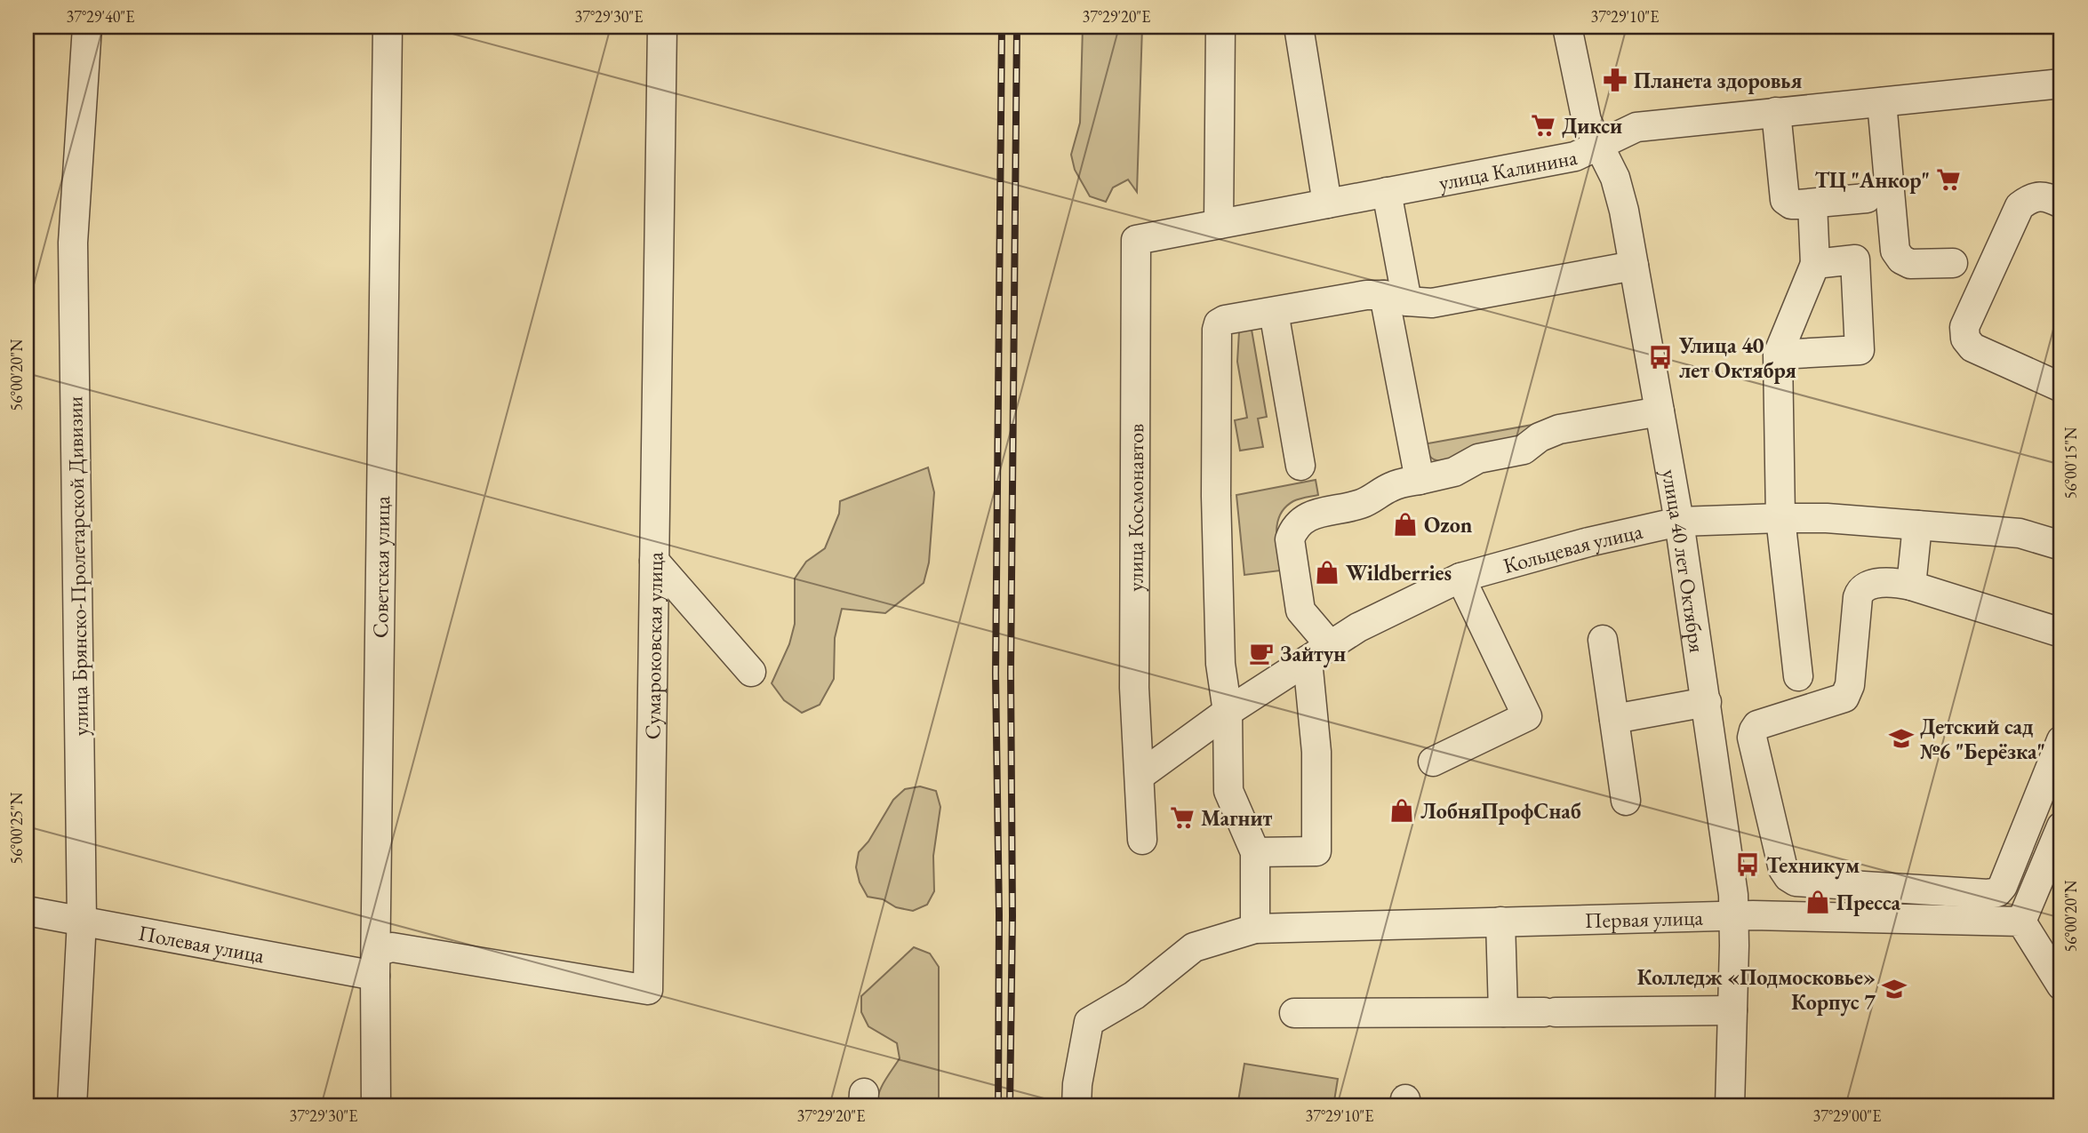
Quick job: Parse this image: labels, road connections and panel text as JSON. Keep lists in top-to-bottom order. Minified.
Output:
{"streets":{"street":["улица Калинина","улица Космонавтов","Кольцевая улица","улица 40 лет Октября","улица Брянско-Пролетарской Дивизии","Советская улица","Сумароковская улица","Первая улица","Полевая улица"]},"crossings":[["улица Калинина","улица Космонавтов"],["улица Калинина","улица 40 лет Октября"],["улица Космонавтов","Кольцевая улица"],["Кольцевая улица","улица 40 лет Октября"],["улица 40 лет Октября","Первая улица"],["улица Брянско-Пролетарской Дивизии","Полевая улица"],["Советская улица","Сумароковская улица"],["Советская улица","Полевая улица"],["Сумароковская улица","Полевая улица"]],"places":{"pharmacy":["Планета здоровья"],"supermarket":["Дикси","ТЦ \"Анкор\"","Магнит"],"bus stop":["Улица 40 лет Октября","Техникум"],"shop":["Ozon","Wildberries","ЛобняПрофСнаб","Пресса"],"cafe":["Зайтун"],"school or university":["Детский сад №6 \"Берёзка\"","Колледж «Подмосковье» Корпус 7"]},"coordinates":["37°29'40\"E","37°29'30\"E","37°29'20\"E","37°29'10\"E","56°00'20\"N","56°00'15\"N","56°00'25\"N","37°29'00\"E"]}
